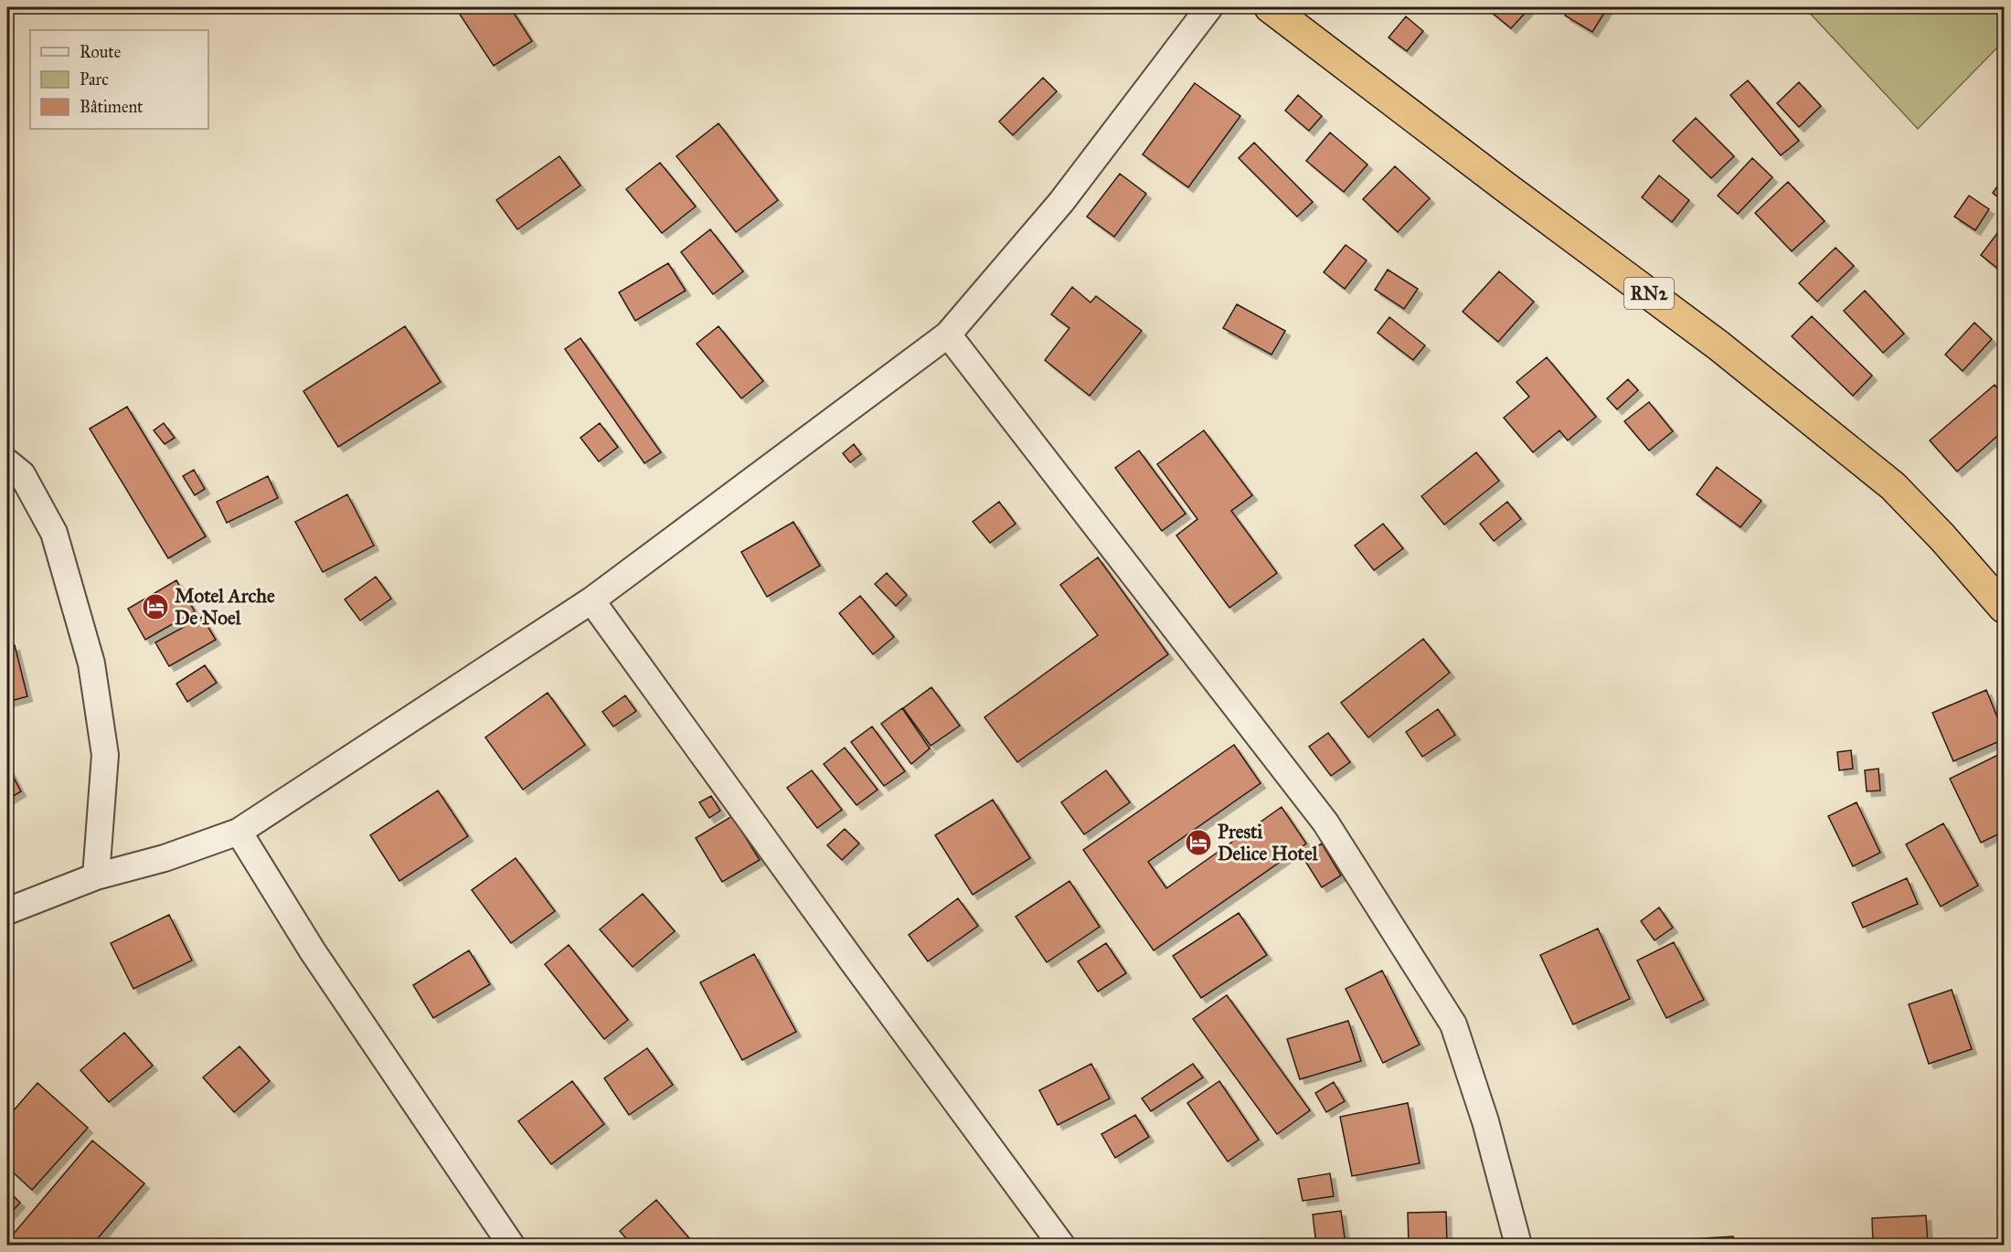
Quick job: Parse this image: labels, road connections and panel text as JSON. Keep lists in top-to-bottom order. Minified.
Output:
{"streets":{"highway":["RN2"]},"places":{"hotel":["Motel Arche De Noel","Presti Delice Hotel"]},"legend":["Route","Parc","Bâtiment"]}
